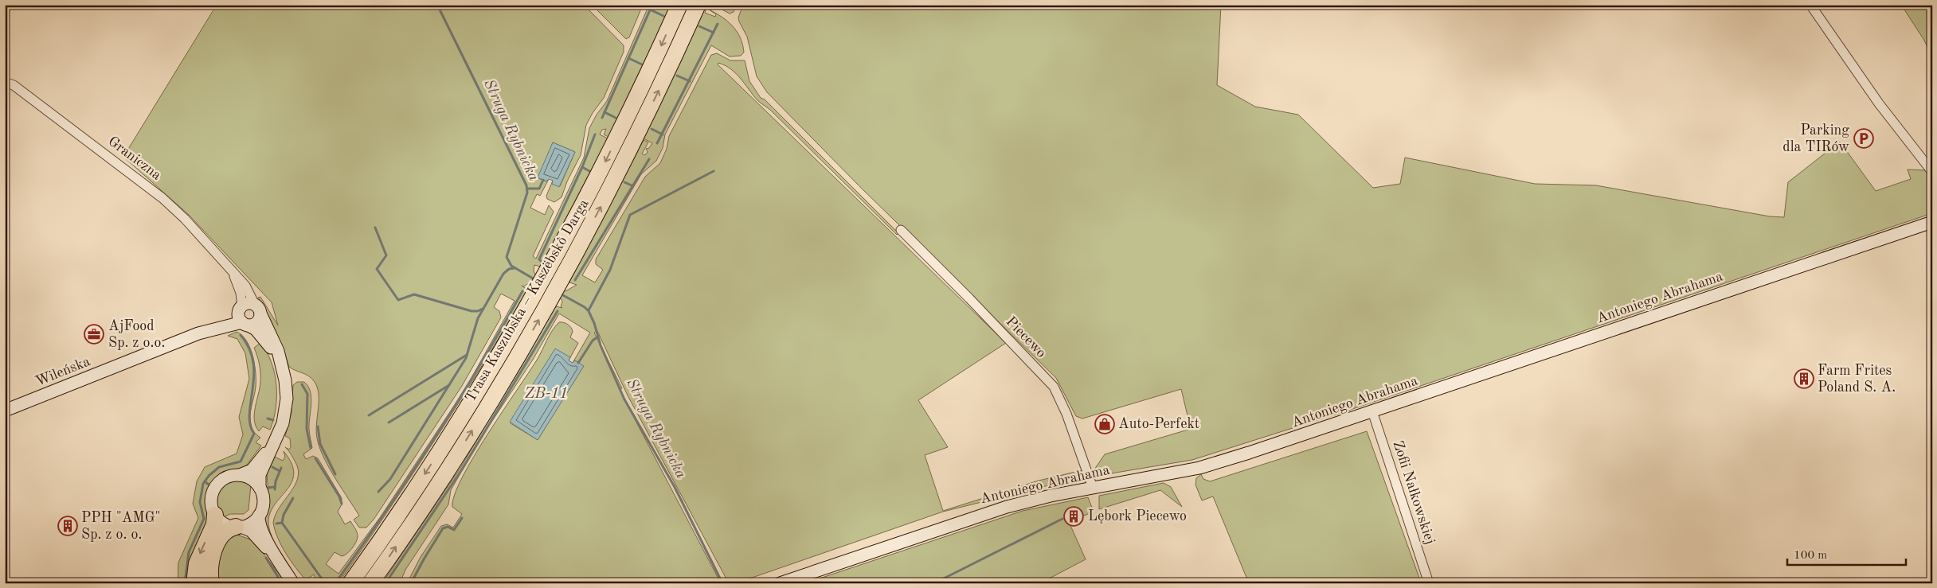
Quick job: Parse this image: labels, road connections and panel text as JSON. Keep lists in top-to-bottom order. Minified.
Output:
{"streets":{"highway":["Trasa Kaszubska – Kaszëbskô Darga"],"main road":["Graniczna","Antoniego Abrahama","Wileńska"],"street":["Piecewo","Zofii Nałkowskiej"]},"crossings":[["Graniczna","Wileńska"],["Antoniego Abrahama","Piecewo"],["Antoniego Abrahama","Zofii Nałkowskiej"]],"water":["Struga Rybnicka","ZB-11"],"places":{"parking":["Parking dla TIRów"],"office":["AjFood Sp. z o.o."],"building":["Farm Frites Poland S. A.","Lębork Piecewo","PPH \"AMG\" Sp. z o. o."],"shop":["Auto-Perfekt"]},"scale_bar":"100 m"}
